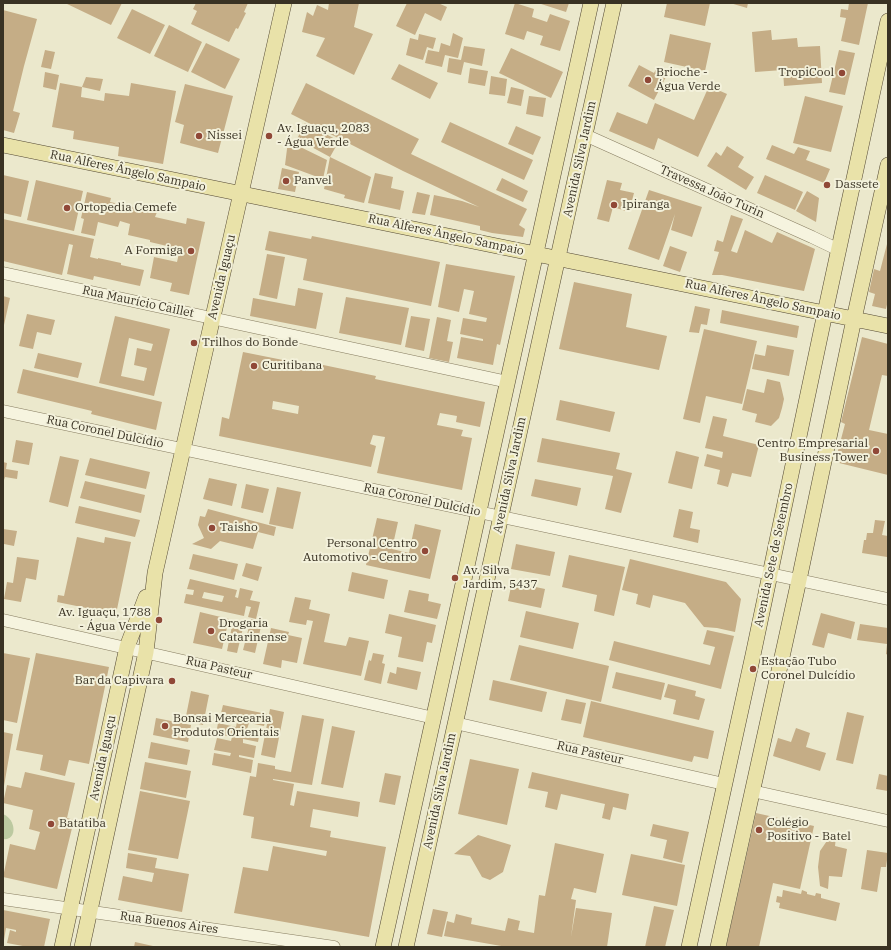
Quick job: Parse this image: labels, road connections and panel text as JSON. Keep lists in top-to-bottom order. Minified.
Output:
{"streets":{"main road":["Avenida Silva Jardim","Rua Alferes Ângelo Sampaio","Avenida Iguaçu","Avenida Sete de Setembro"],"street":["Travessa João Turin","Rua Maurício Caillet","Rua Coronel Dulcídio","Rua Pasteur","Rua Buenos Aires"]},"crossings":[["Avenida Silva Jardim","Rua Alferes Ângelo Sampaio"],["Avenida Silva Jardim","Travessa João Turin"],["Avenida Silva Jardim","Rua Maurício Caillet"],["Avenida Silva Jardim","Rua Coronel Dulcídio"],["Avenida Silva Jardim","Rua Pasteur"],["Rua Alferes Ângelo Sampaio","Avenida Iguaçu"],["Rua Alferes Ângelo Sampaio","Avenida Sete de Setembro"],["Travessa João Turin","Avenida Sete de Setembro"],["Avenida Iguaçu","Rua Maurício Caillet"],["Avenida Iguaçu","Rua Coronel Dulcídio"],["Avenida Iguaçu","Rua Pasteur"],["Avenida Iguaçu","Rua Buenos Aires"],["Rua Coronel Dulcídio","Avenida Sete de Setembro"],["Avenida Sete de Setembro","Rua Pasteur"]],"places":["TropiCool","Brioche - Água Verde","Nissei","Av. Iguaçu, 2083 - Água Verde","Panvel","Dassete","Ipiranga","Ortopedia Cemefe","A Formiga","Trilhos do Bonde","Curitibana","Centro Empresarial Business Tower","Taisho","Personal Centro Automotivo - Centro","Av. Silva Jardim, 5437","Av. Iguaçu, 1788 - Água Verde","Drogaria Catarinense","Estação Tubo Coronel Dulcídio","Bar da Capivara","Bonsai Mercearia Produtos Orientais","Batatiba","Colégio Positivo - Batel"]}
